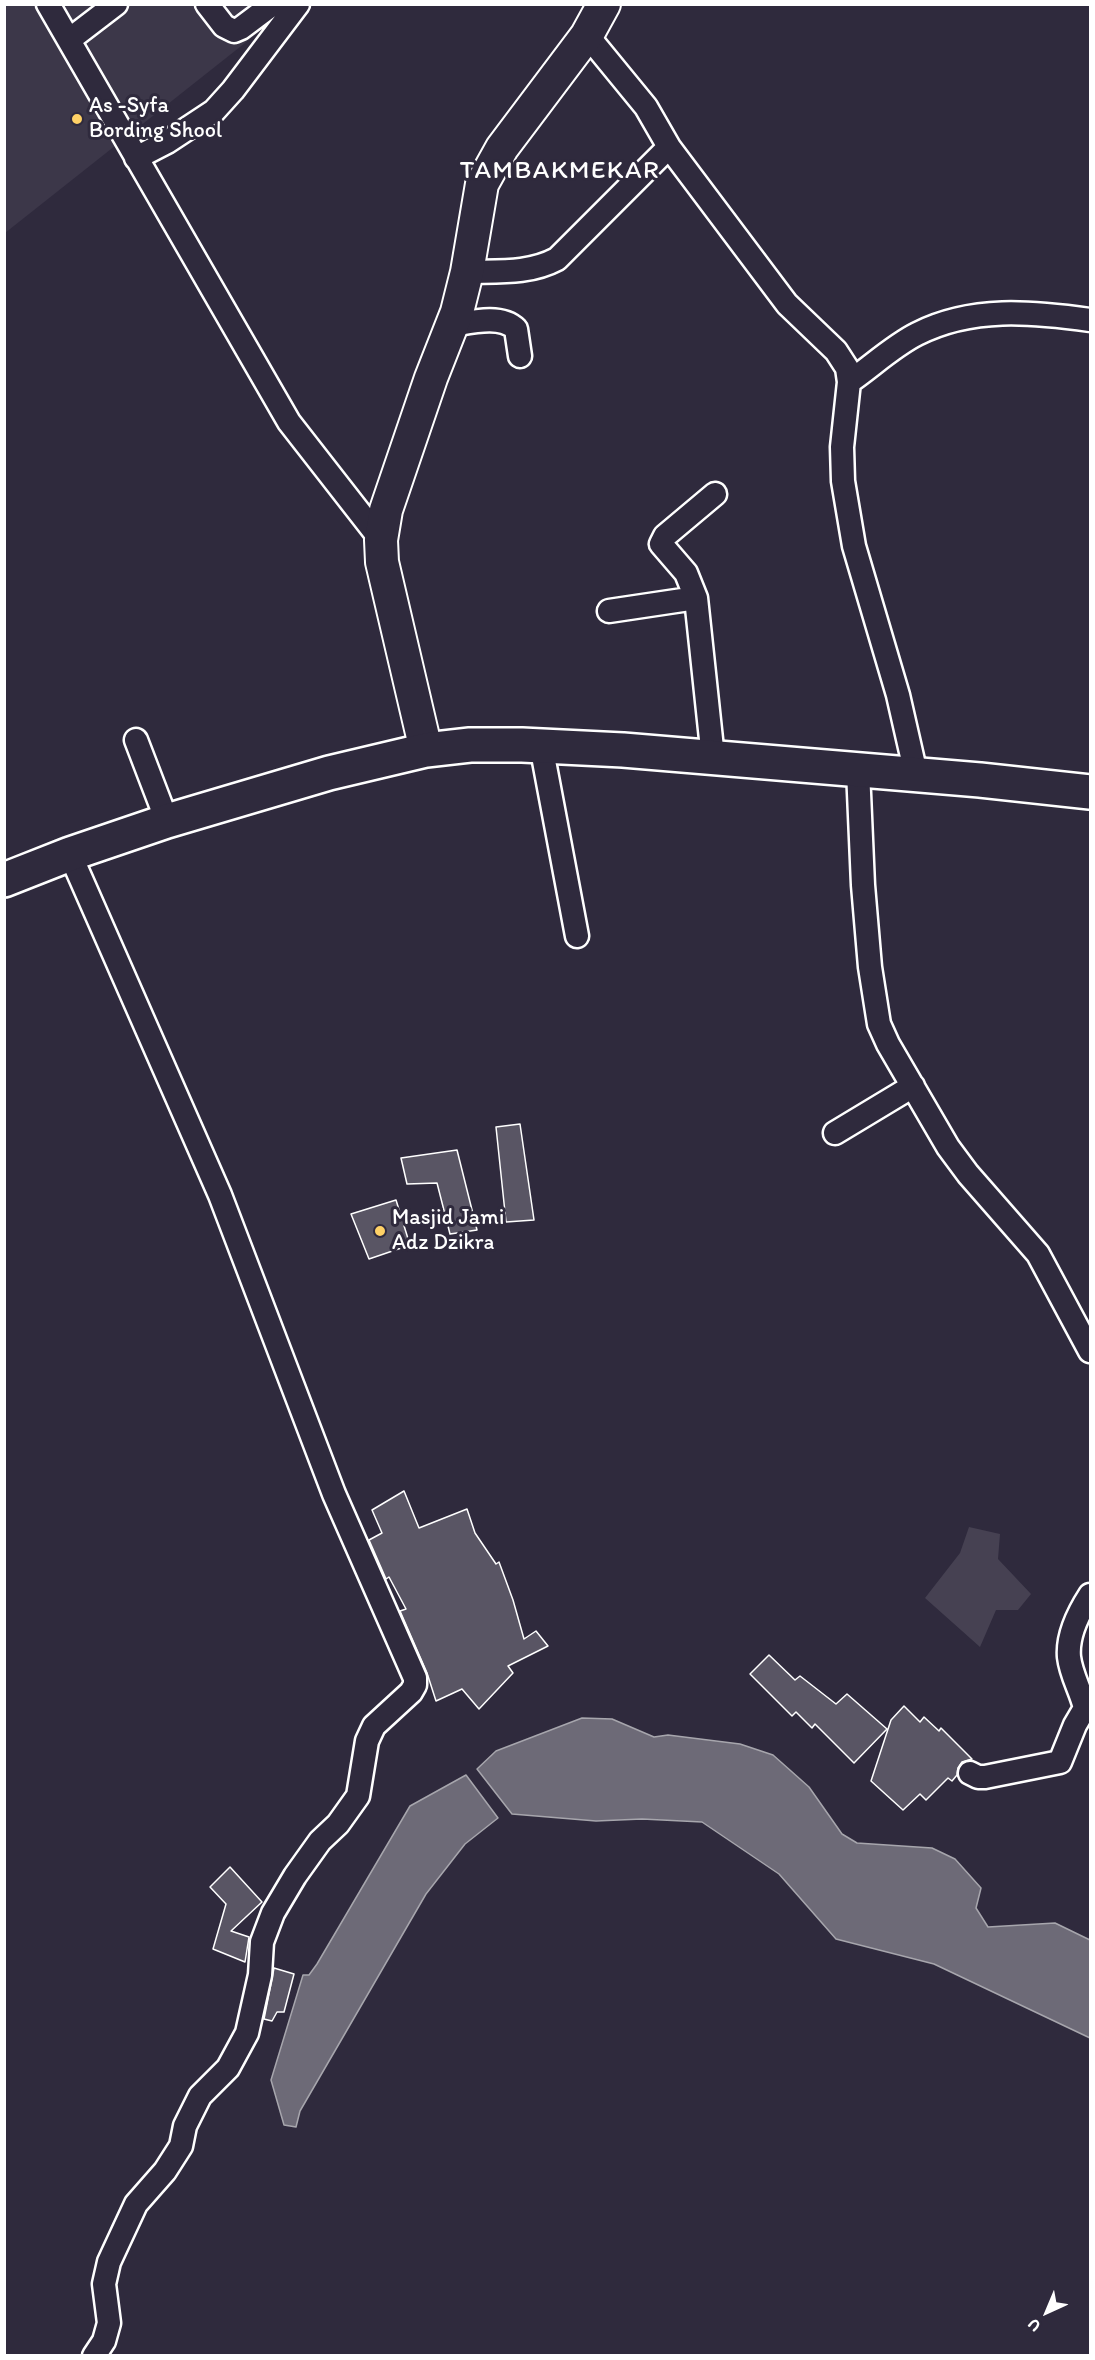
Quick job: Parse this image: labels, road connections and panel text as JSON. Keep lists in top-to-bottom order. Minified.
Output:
{"districts":["TAMBAKMEKAR"],"places":["As -Syfa Bording Shool","Masjid Jami Adz Dzikra"],"north":"bottom left"}
